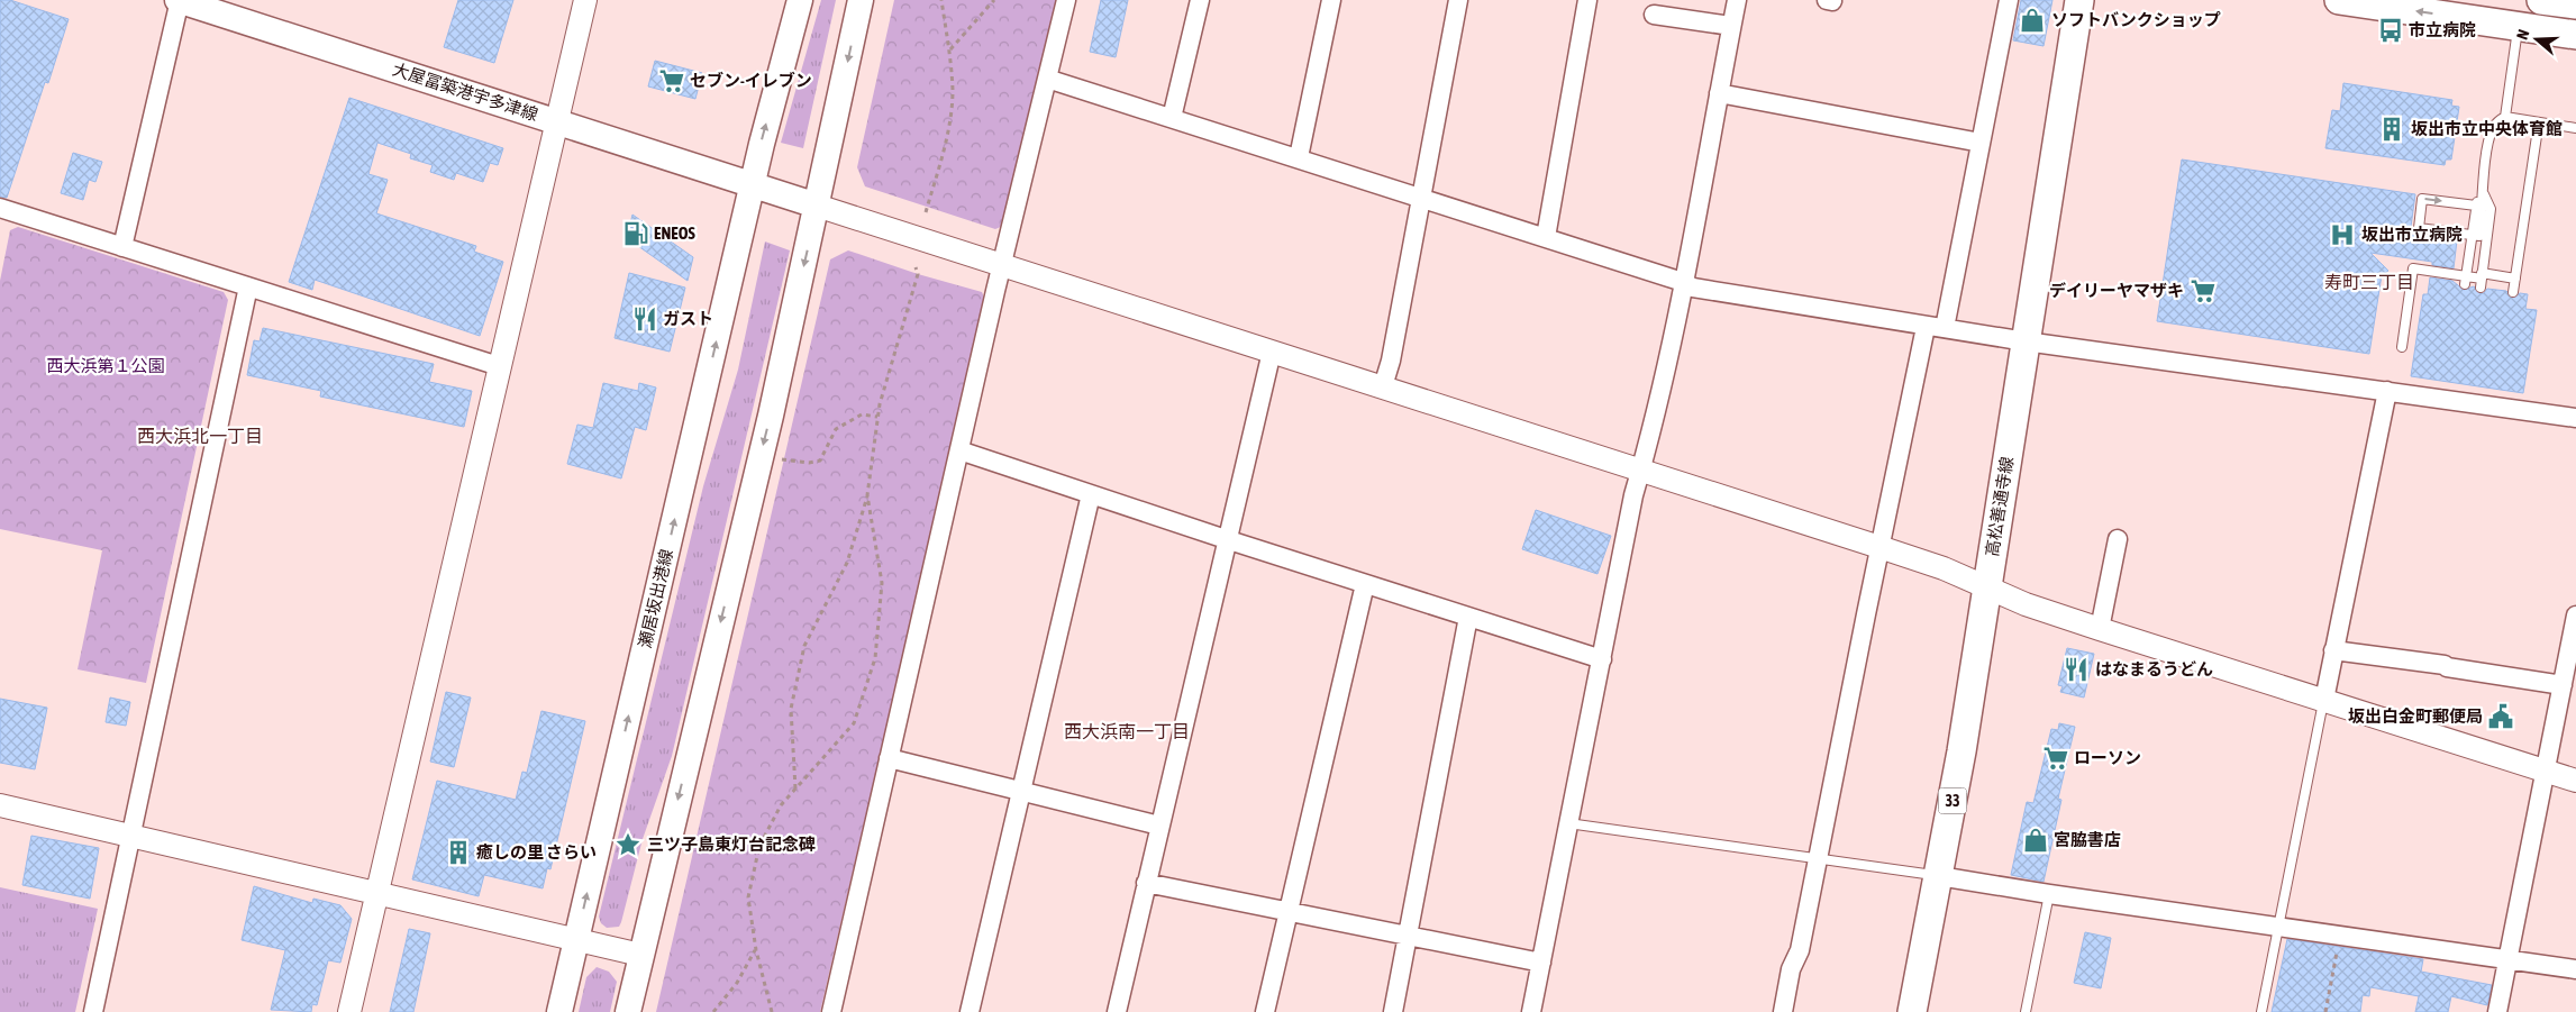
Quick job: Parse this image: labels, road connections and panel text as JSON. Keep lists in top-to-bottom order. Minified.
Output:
{"streets":{"main road":["大屋冨築港宇多津線","高松善通寺線","瀬居坂出港線","33"]},"crossings":[["大屋冨築港宇多津線","瀬居坂出港線"]],"districts":["寿町三丁目","西大浜北一丁目","西大浜南一丁目"],"parks":["西大浜第１公園"],"places":{"shop":["ソフトバンクショップ","宮脇書店"],"bus stop":["市立病院"],"supermarket":["セブン-イレブン","デイリーヤマザキ","ローソン"],"building":["坂出市立中央体育館","癒しの里 さらい"],"fuel station":["ENEOS"],"hospital":["坂出市立病院"],"restaurant":["ガスト","はなまるうどん"],"public building":["坂出白金町郵便局"],"place":["三ツ子島東灯台記念碑"]},"north":"left"}
